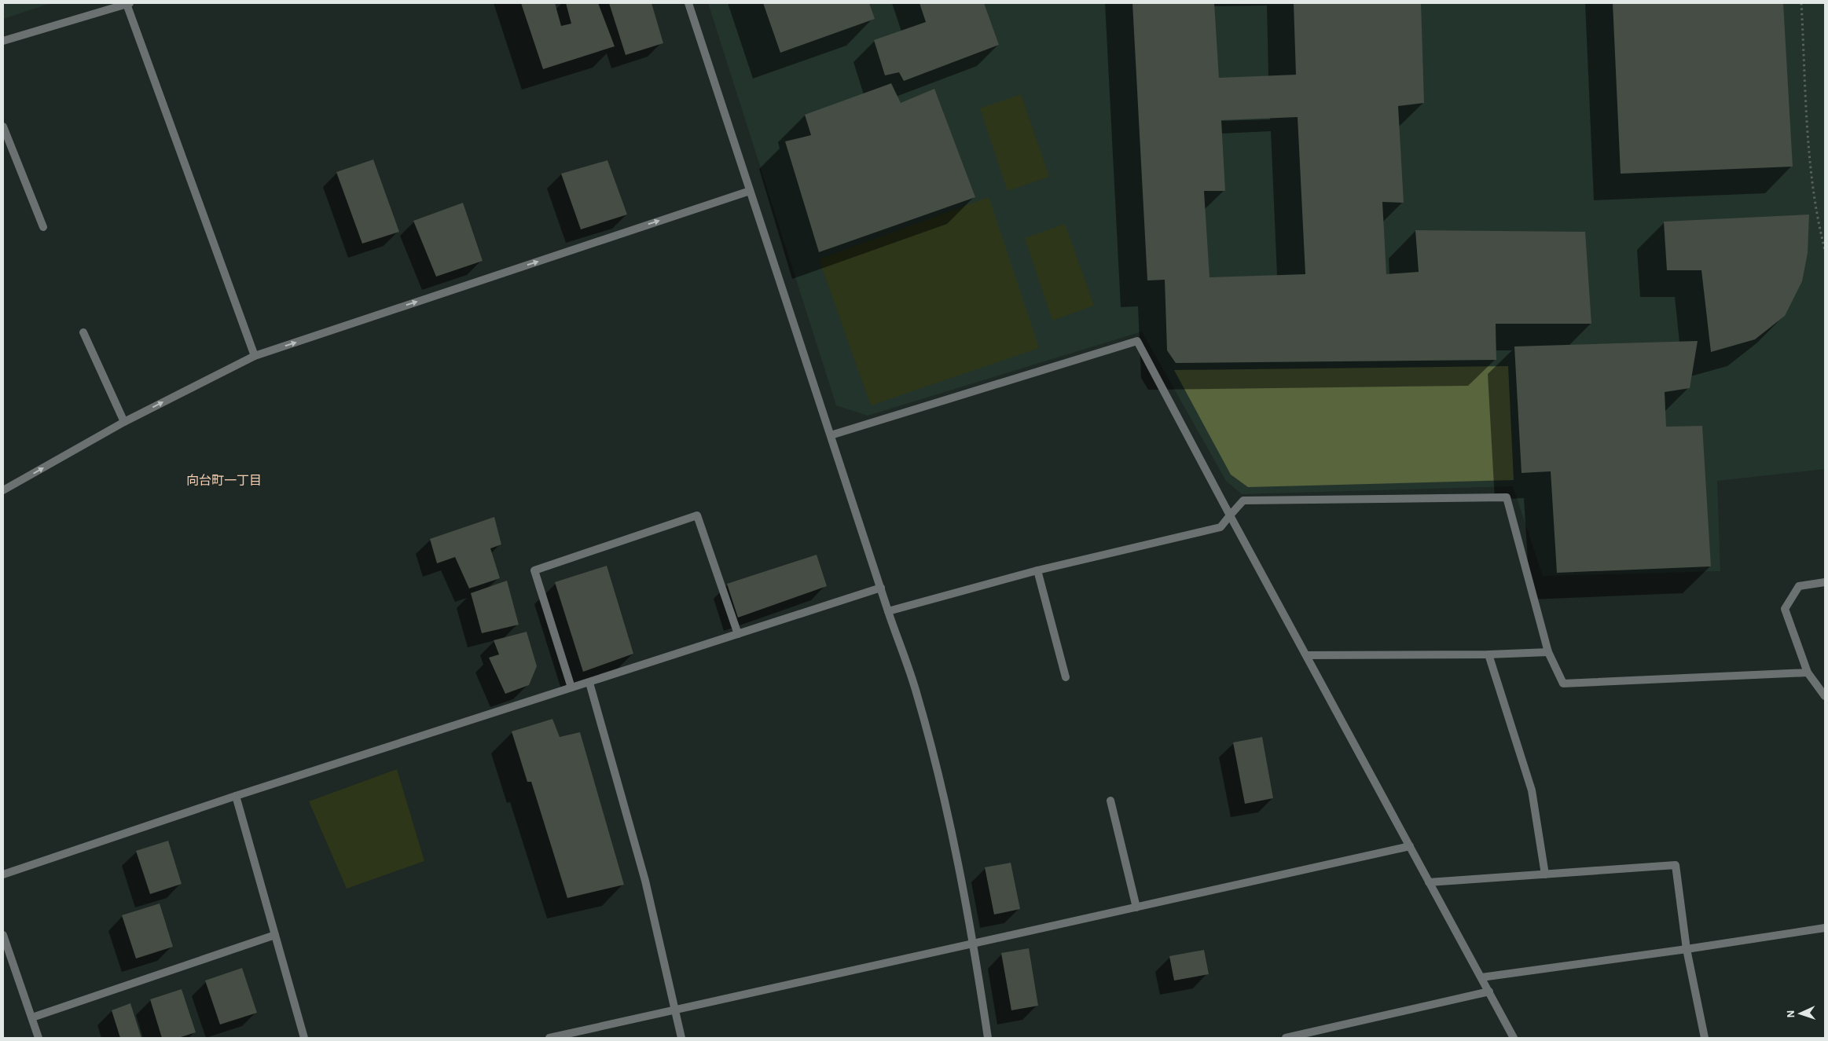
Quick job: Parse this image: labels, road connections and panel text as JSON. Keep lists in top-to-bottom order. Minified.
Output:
{"districts":["向台町一丁目"],"north":"left"}
